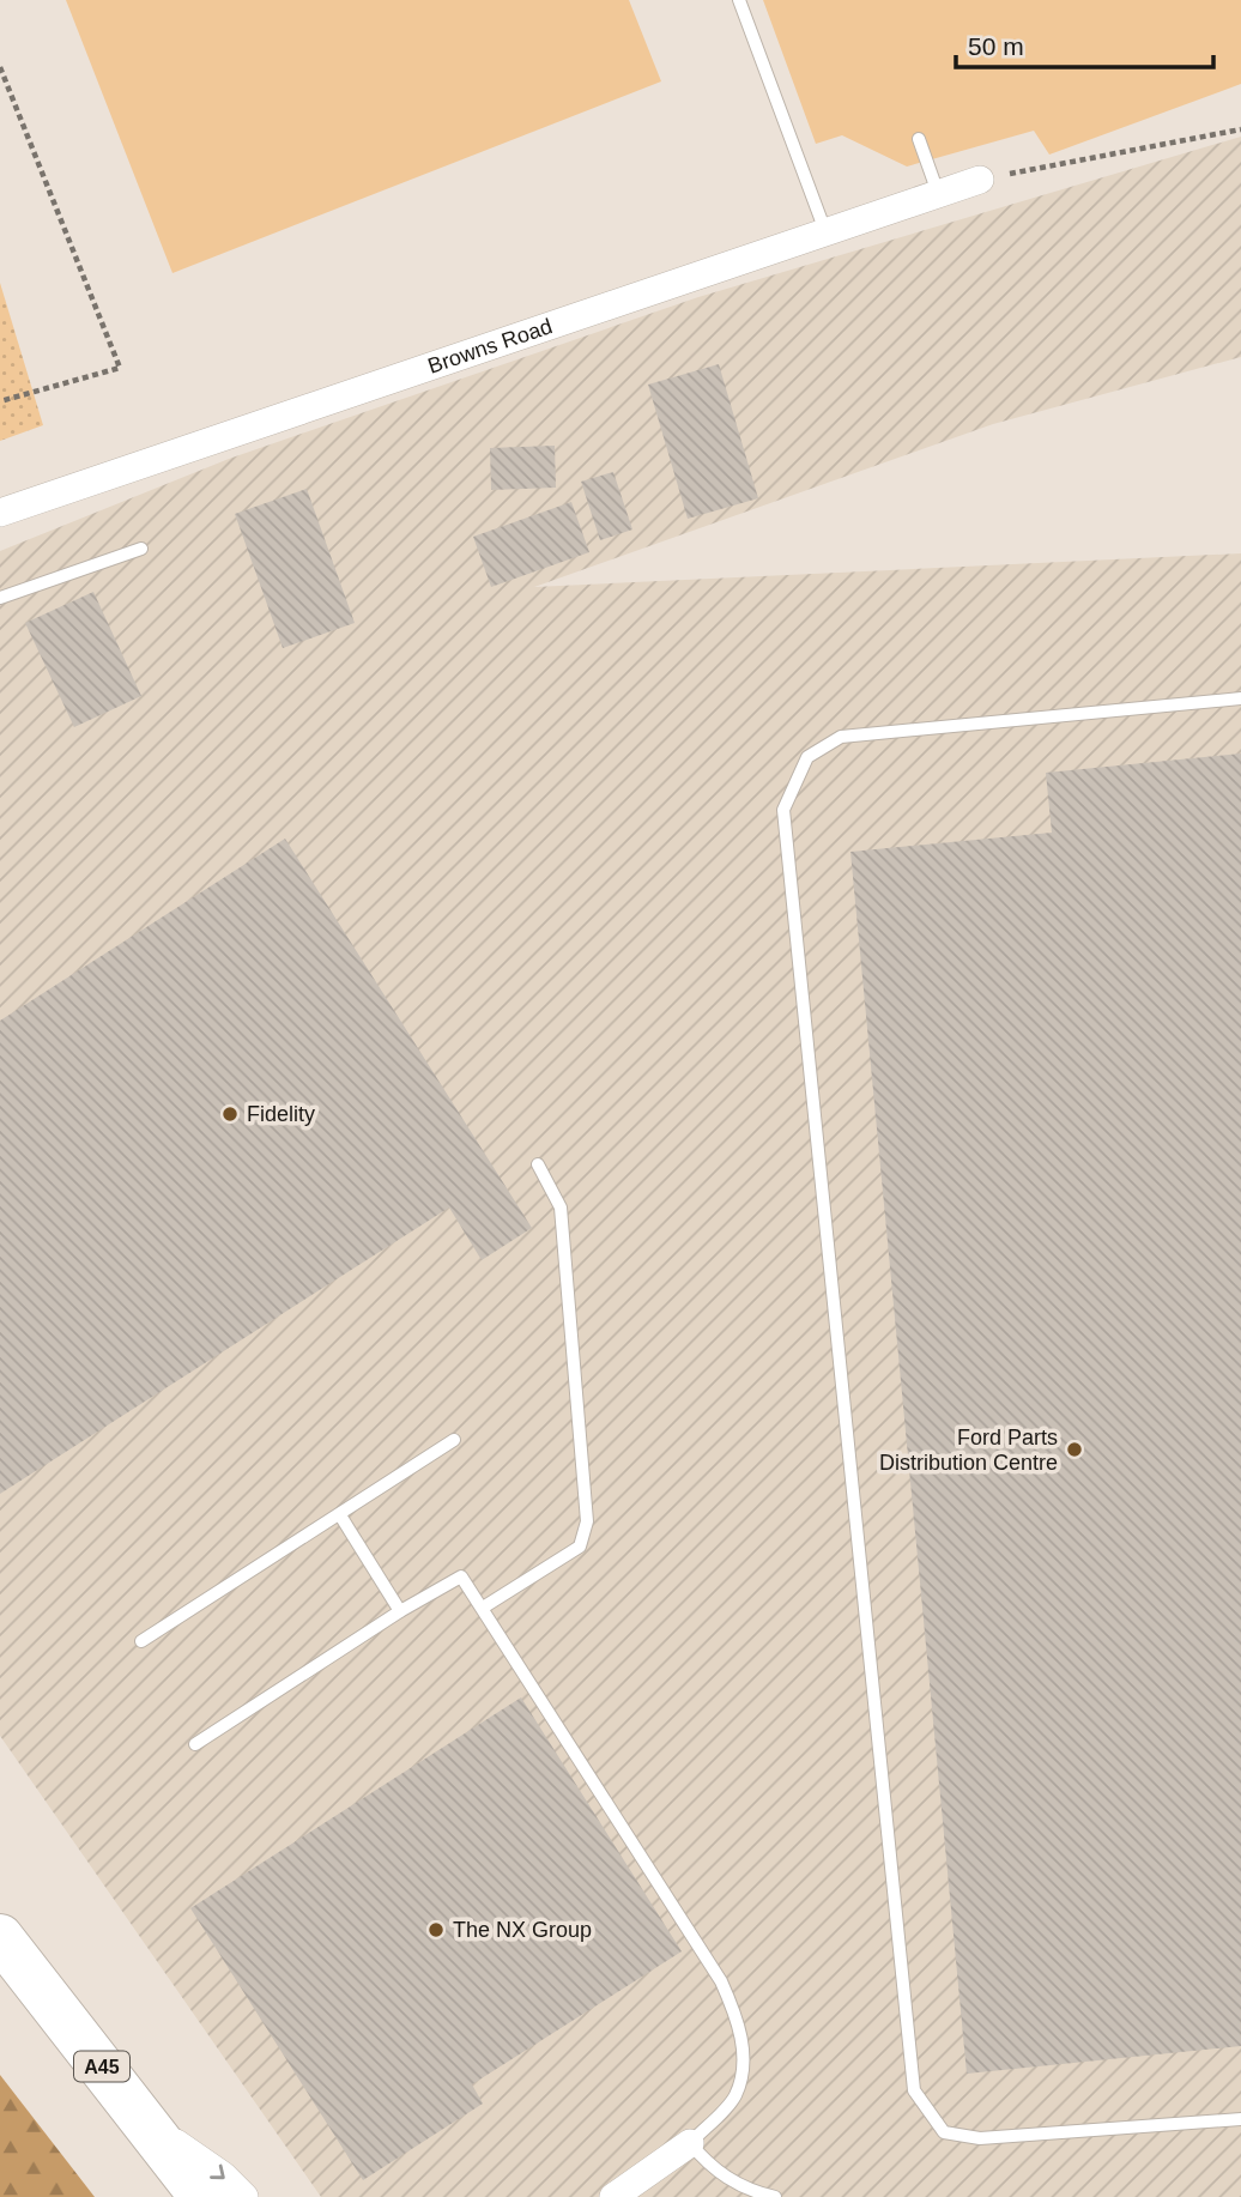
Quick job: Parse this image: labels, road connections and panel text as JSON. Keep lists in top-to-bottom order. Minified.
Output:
{"streets":{"highway":["A45"],"street":["Browns Road"]},"places":["Fidelity","Ford Parts Distribution Centre","The NX Group"],"scale_bar":"50 m"}
